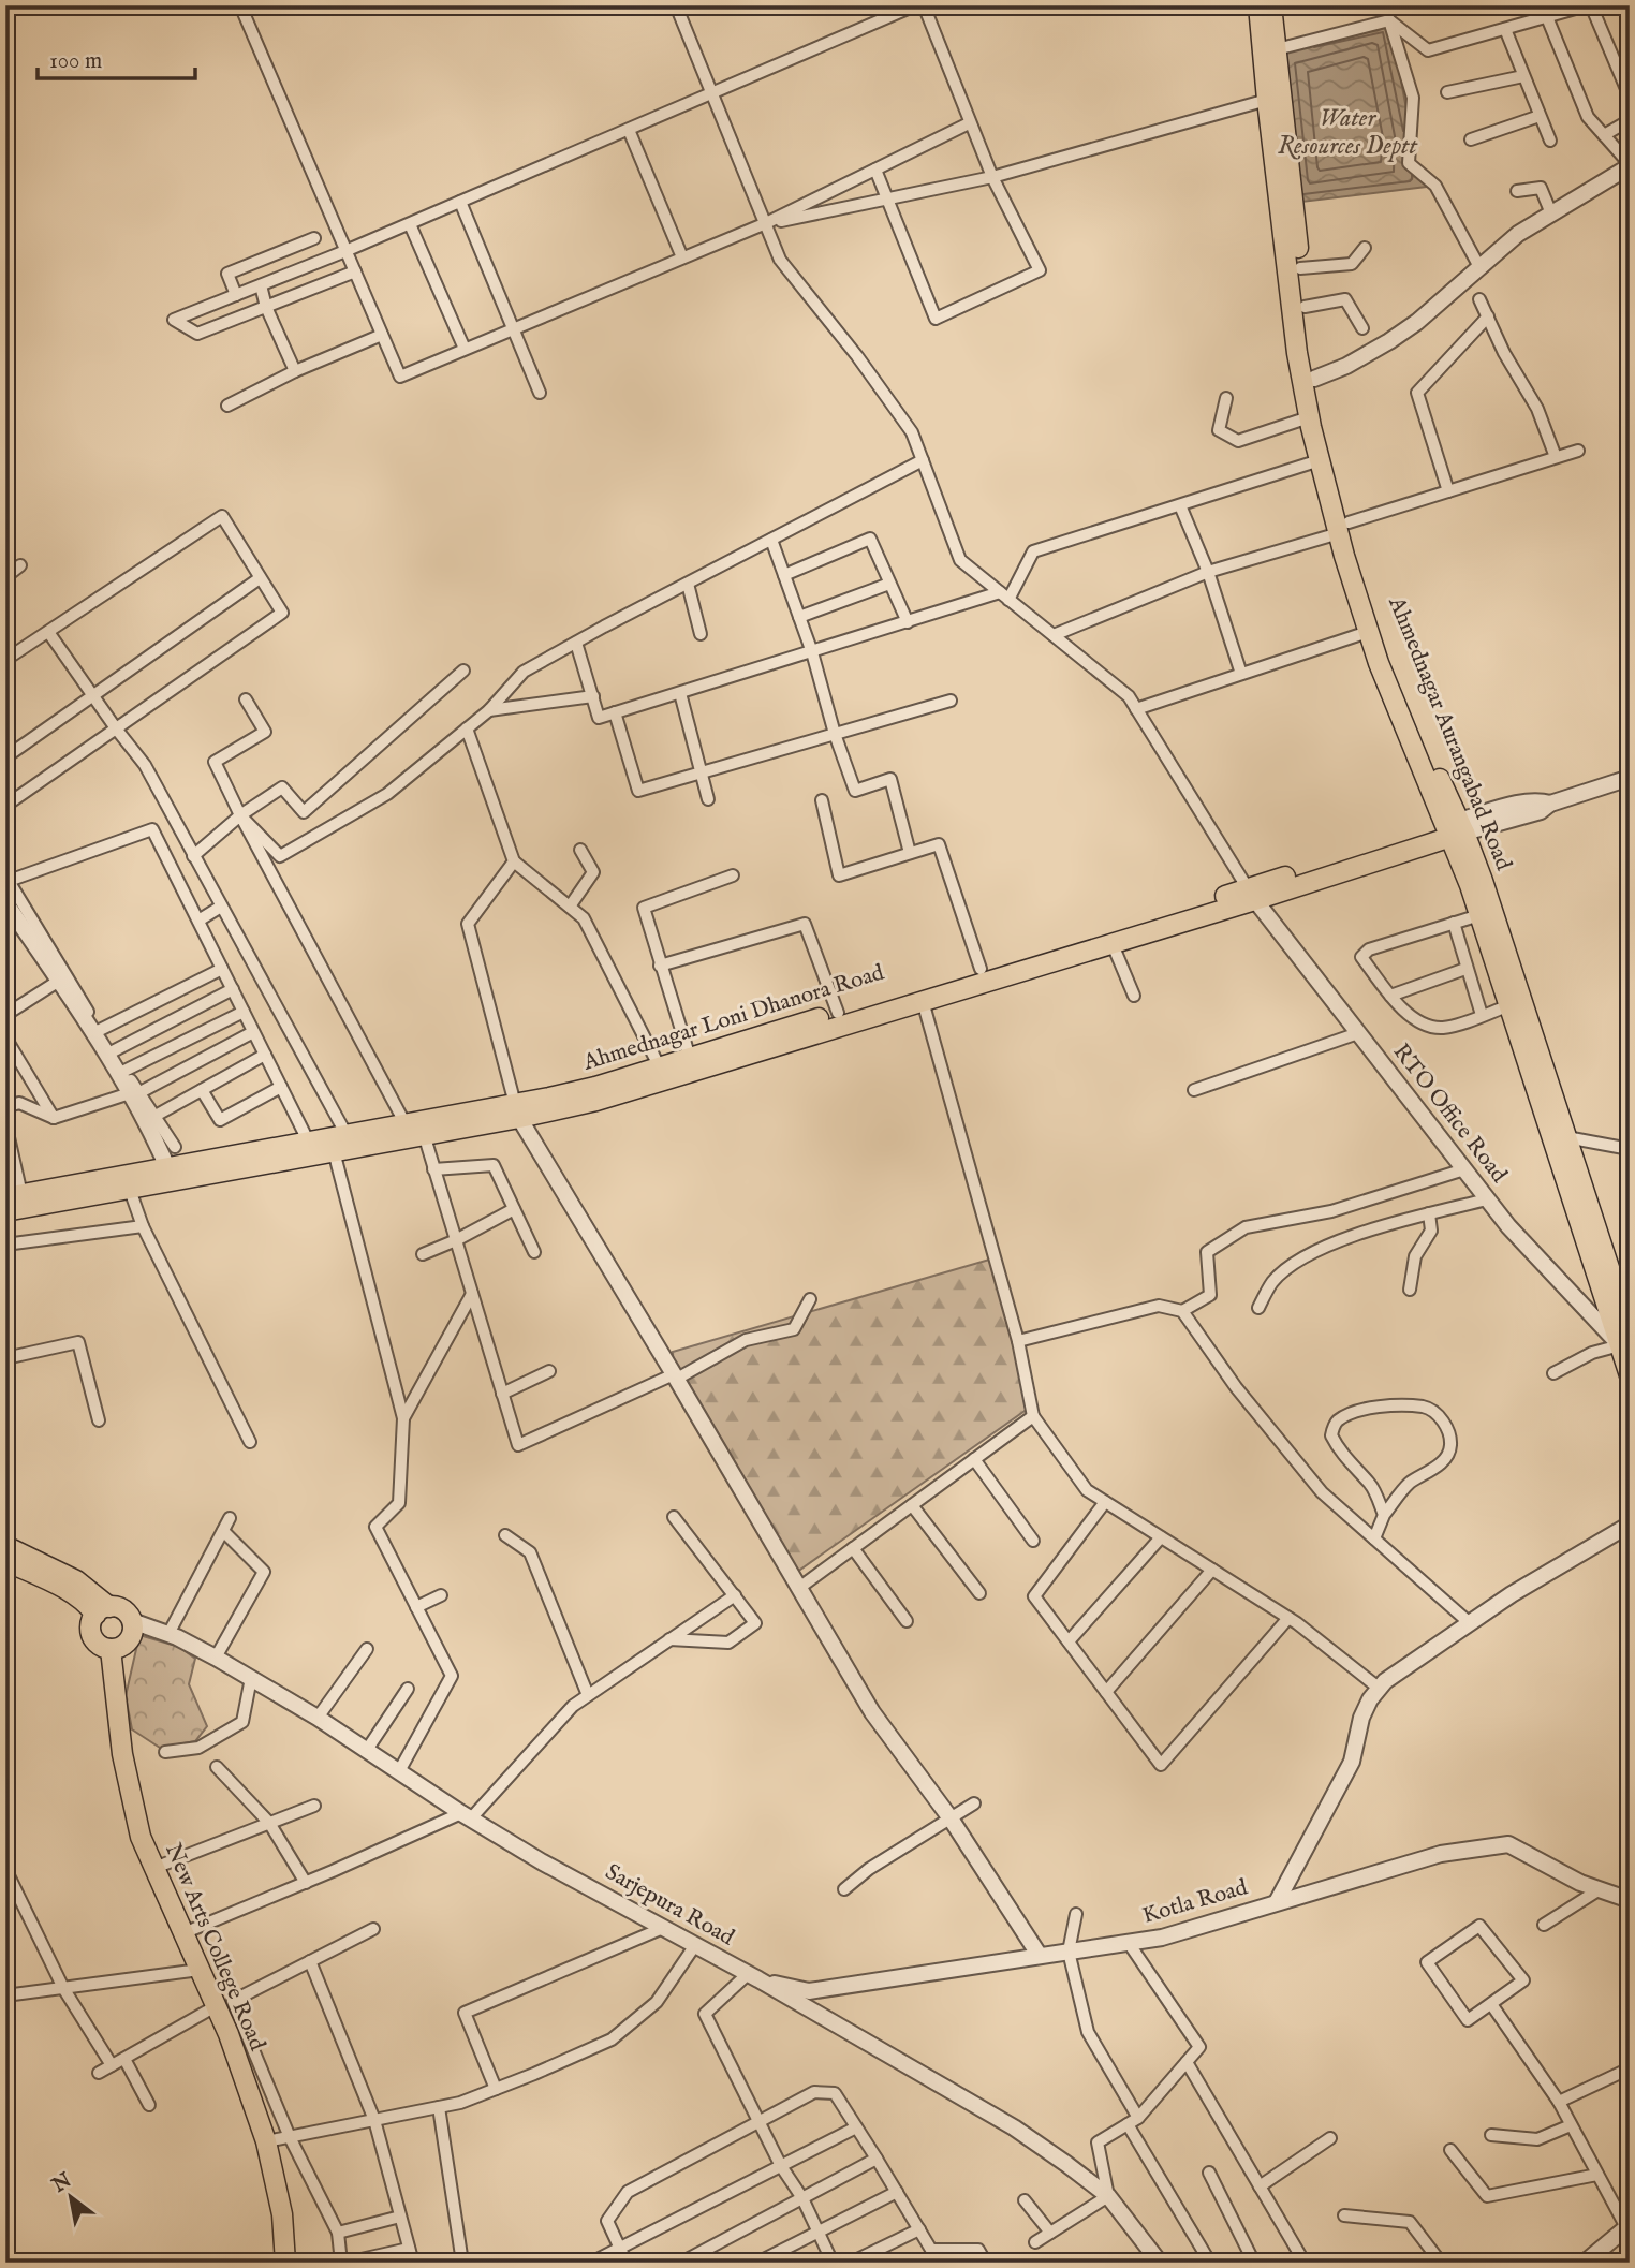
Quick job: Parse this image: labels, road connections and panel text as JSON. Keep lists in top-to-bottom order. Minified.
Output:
{"streets":{"main road":["Ahmednagar Aurangabad Road","Ahmednagar Loni Dhanora Road","New Arts College Road"],"street":["RTO Office Road","Kotla Road","Sarjepura Road"]},"crossings":[["Ahmednagar Aurangabad Road","Ahmednagar Loni Dhanora Road"],["Ahmednagar Aurangabad Road","RTO Office Road"],["Ahmednagar Loni Dhanora Road","RTO Office Road"],["Kotla Road","Sarjepura Road"],["Sarjepura Road","New Arts College Road"]],"water":["Water Resources Deptt"],"scale_bar":"100 m","north":"top left"}
